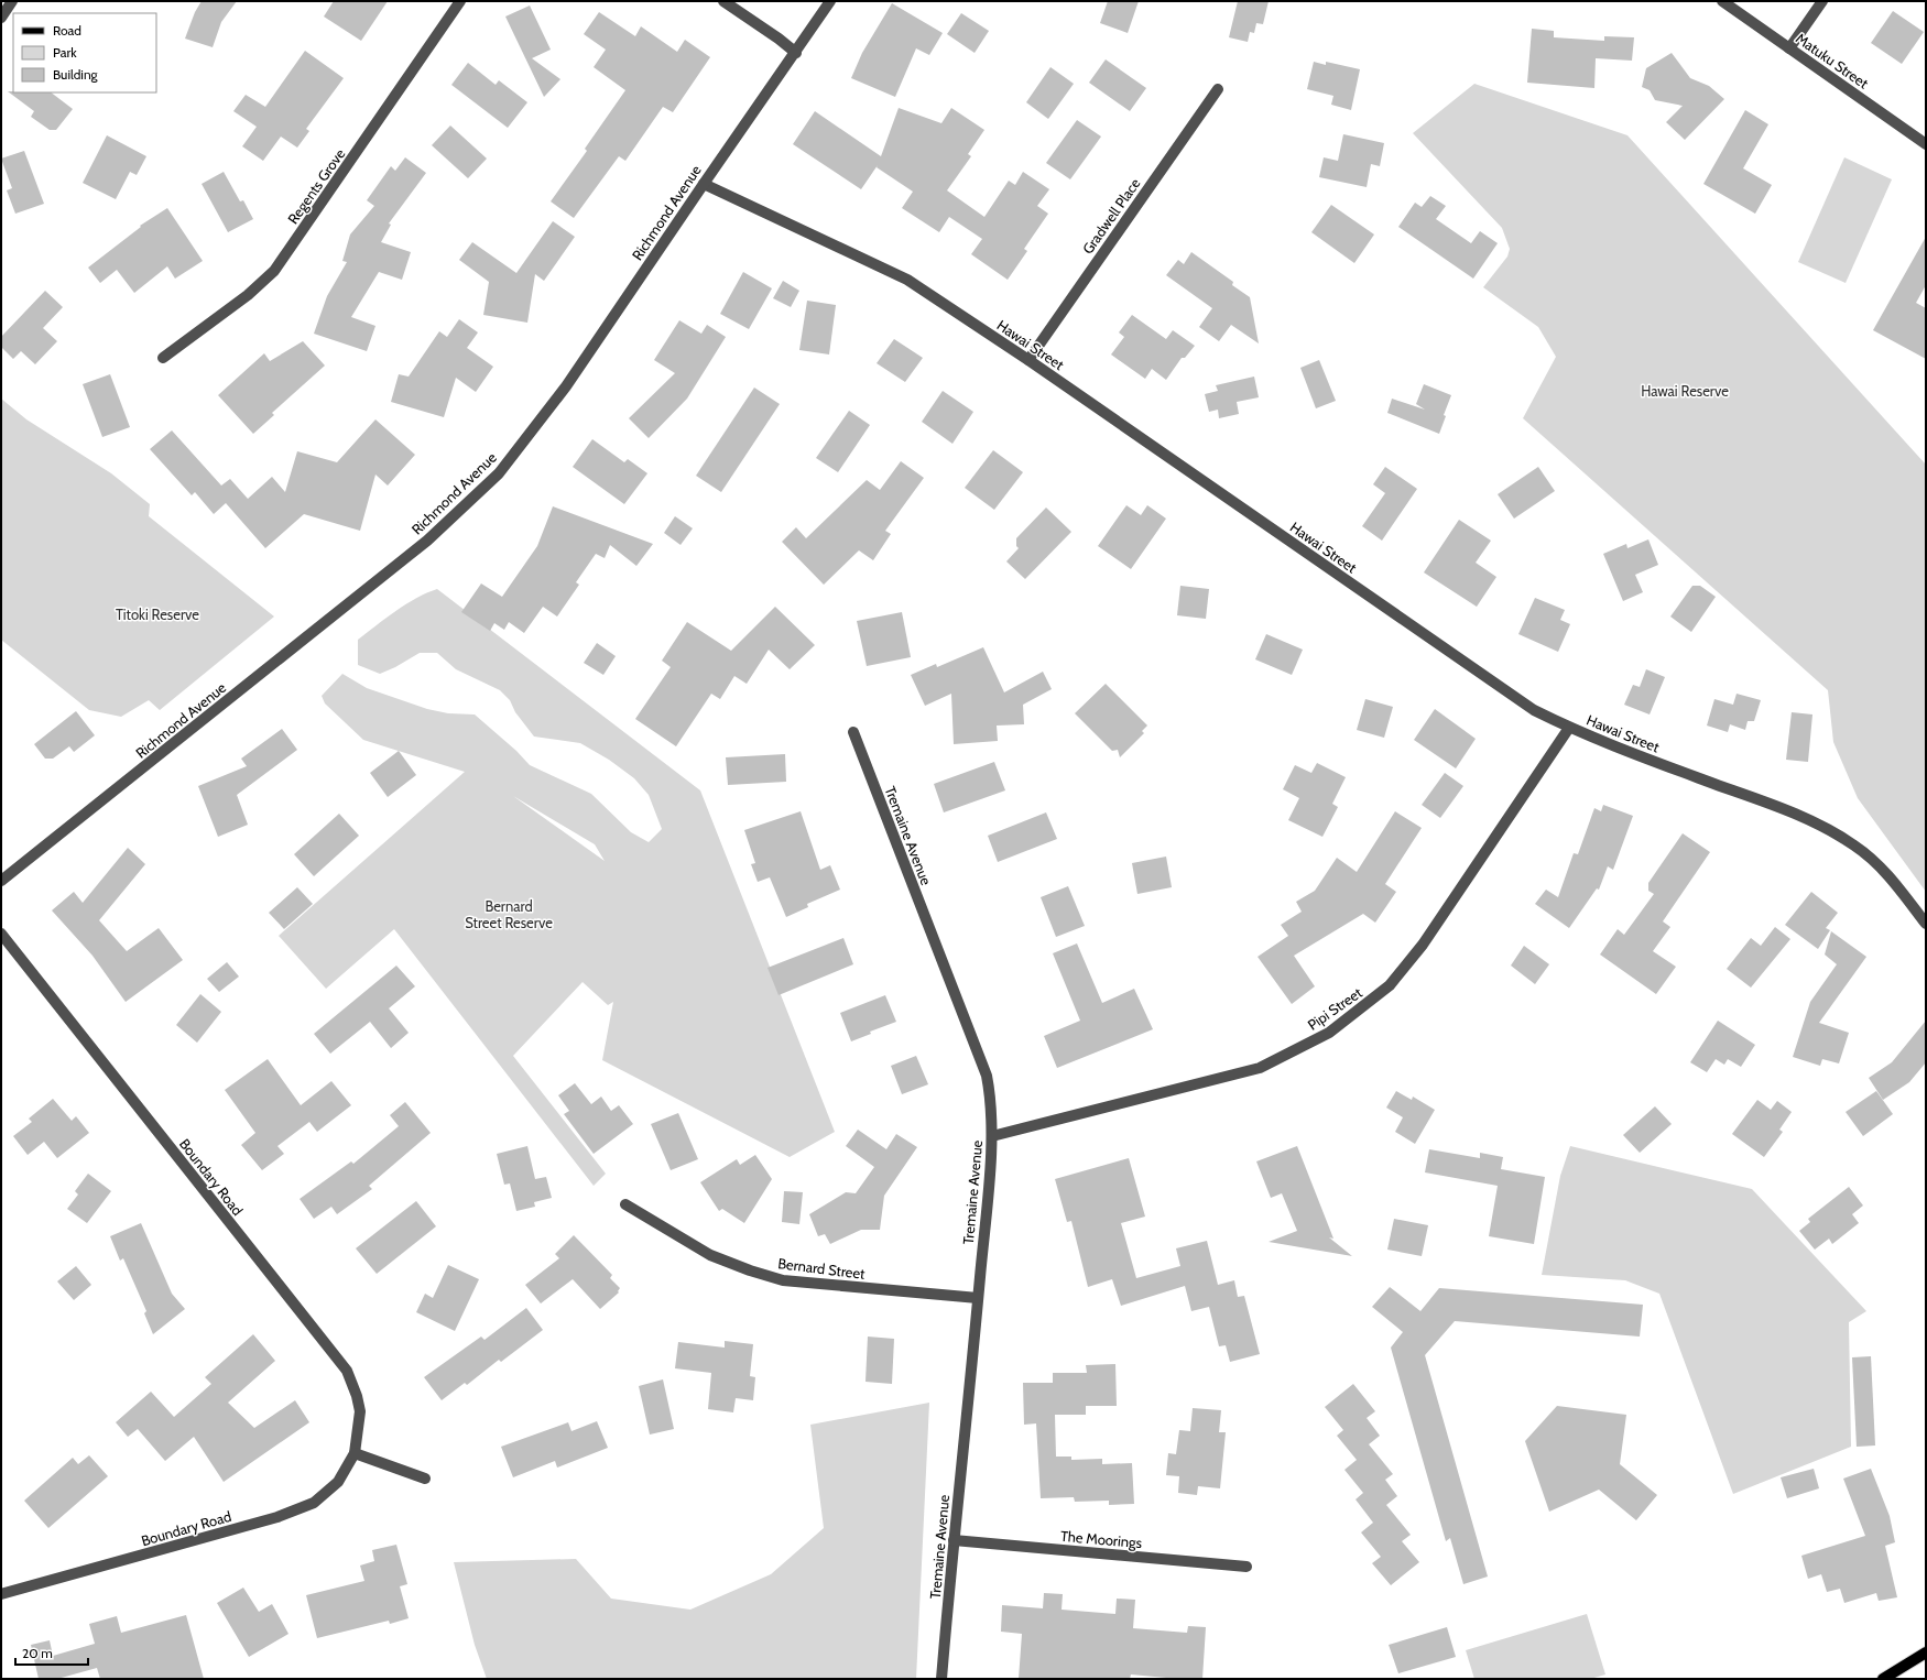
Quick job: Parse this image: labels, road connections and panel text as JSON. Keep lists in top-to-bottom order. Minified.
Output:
{"streets":{"street":["Matuku Street","Regents Grove","Richmond Avenue","Gradwell Place","Hawai Street","Tremaine Avenue","Pipi Street","Boundary Road","Bernard Street","The Moorings"]},"crossings":[["Richmond Avenue","Hawai Street"],["Gradwell Place","Hawai Street"],["Hawai Street","Pipi Street"],["Tremaine Avenue","Pipi Street"],["Tremaine Avenue","Bernard Street"],["Tremaine Avenue","The Moorings"]],"parks":["Hawai Reserve","Titoki Reserve","Bernard Street Reserve"],"legend":["Road","Park","Building"],"scale_bar":"20 m"}
